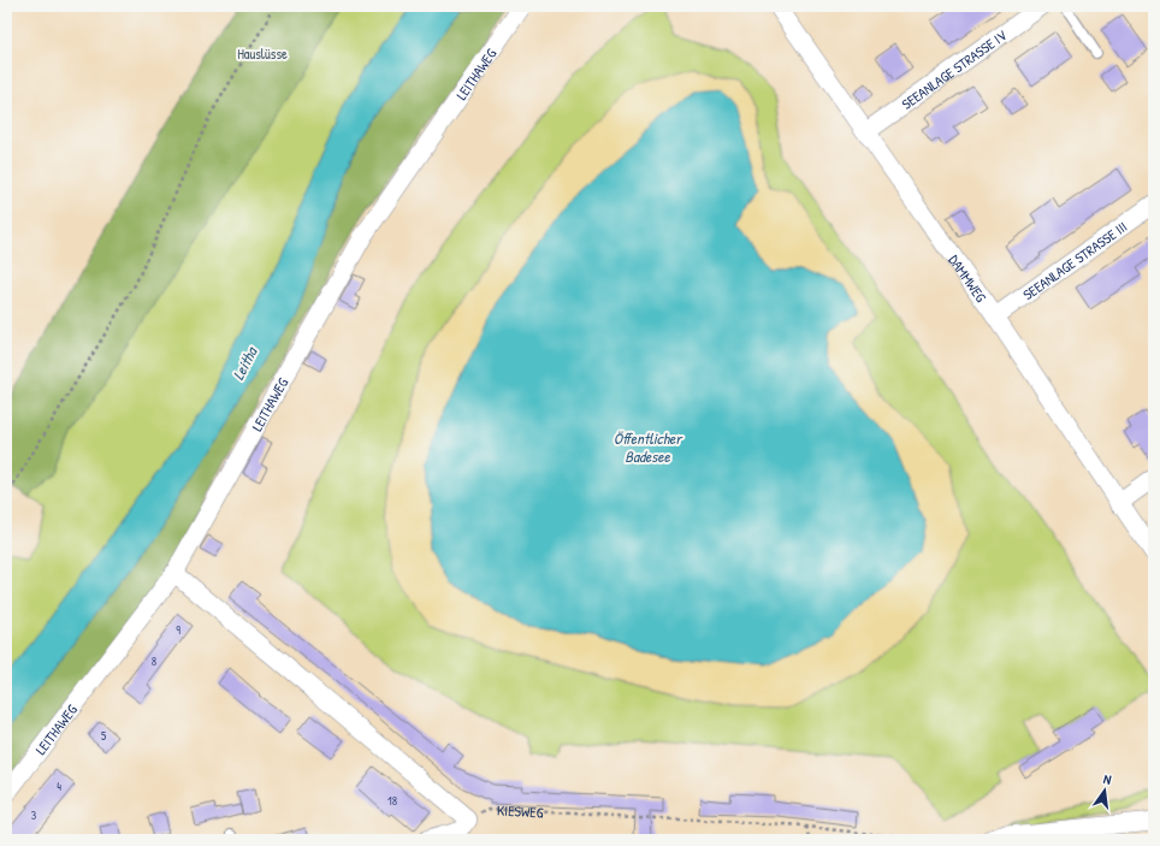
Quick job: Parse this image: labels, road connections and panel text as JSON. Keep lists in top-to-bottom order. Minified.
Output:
{"streets":{"street":["SEEANLAGE STRASSE IV","LEITHAWEG","SEEANLAGE STRASSE III","DAMMWEG"],"path":["KIESWEG"]},"crossings":[["SEEANLAGE STRASSE IV","DAMMWEG"],["SEEANLAGE STRASSE III","DAMMWEG"]],"water":["Leitha","Öffentlicher Badesee"],"parks":["Hauslüsse"],"house_numbers":["9","8","5","4","18","3"],"north":"top"}
